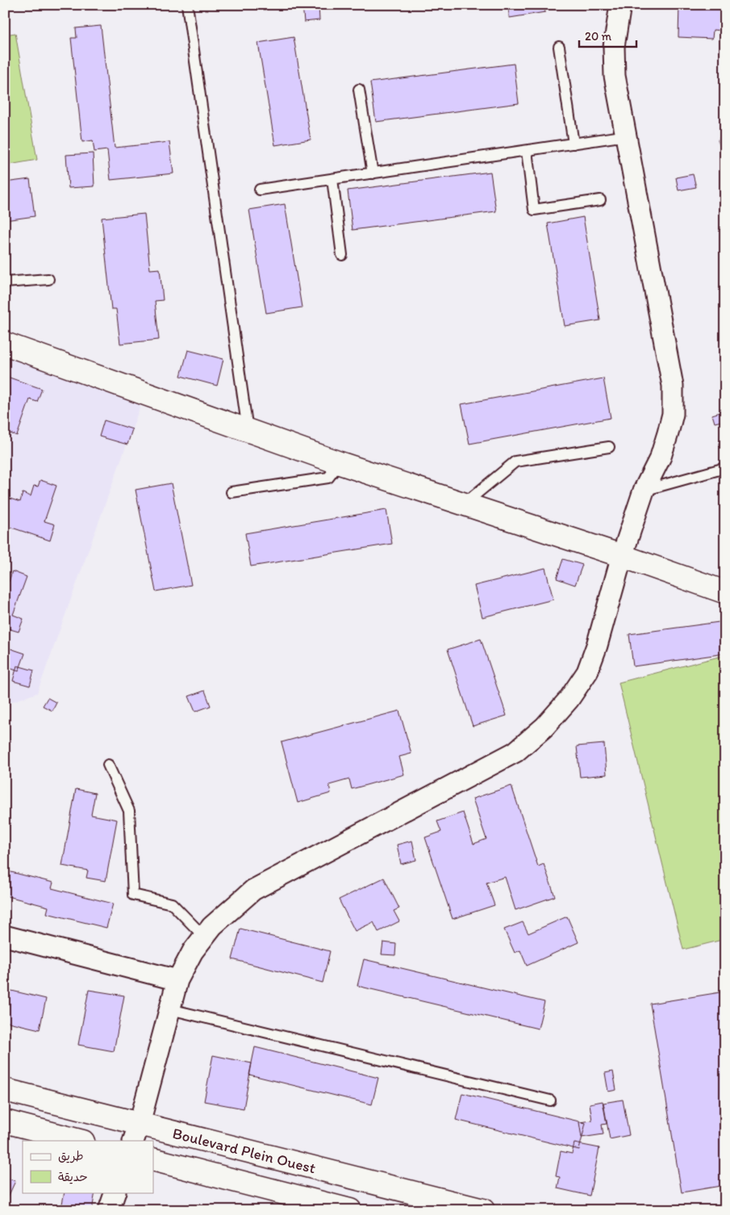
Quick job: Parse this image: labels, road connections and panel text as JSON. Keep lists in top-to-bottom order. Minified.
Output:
{"streets":{"main road":["Boulevard Plein Ouest"]},"legend":["طريق","حديقة"],"scale_bar":"20 m"}
